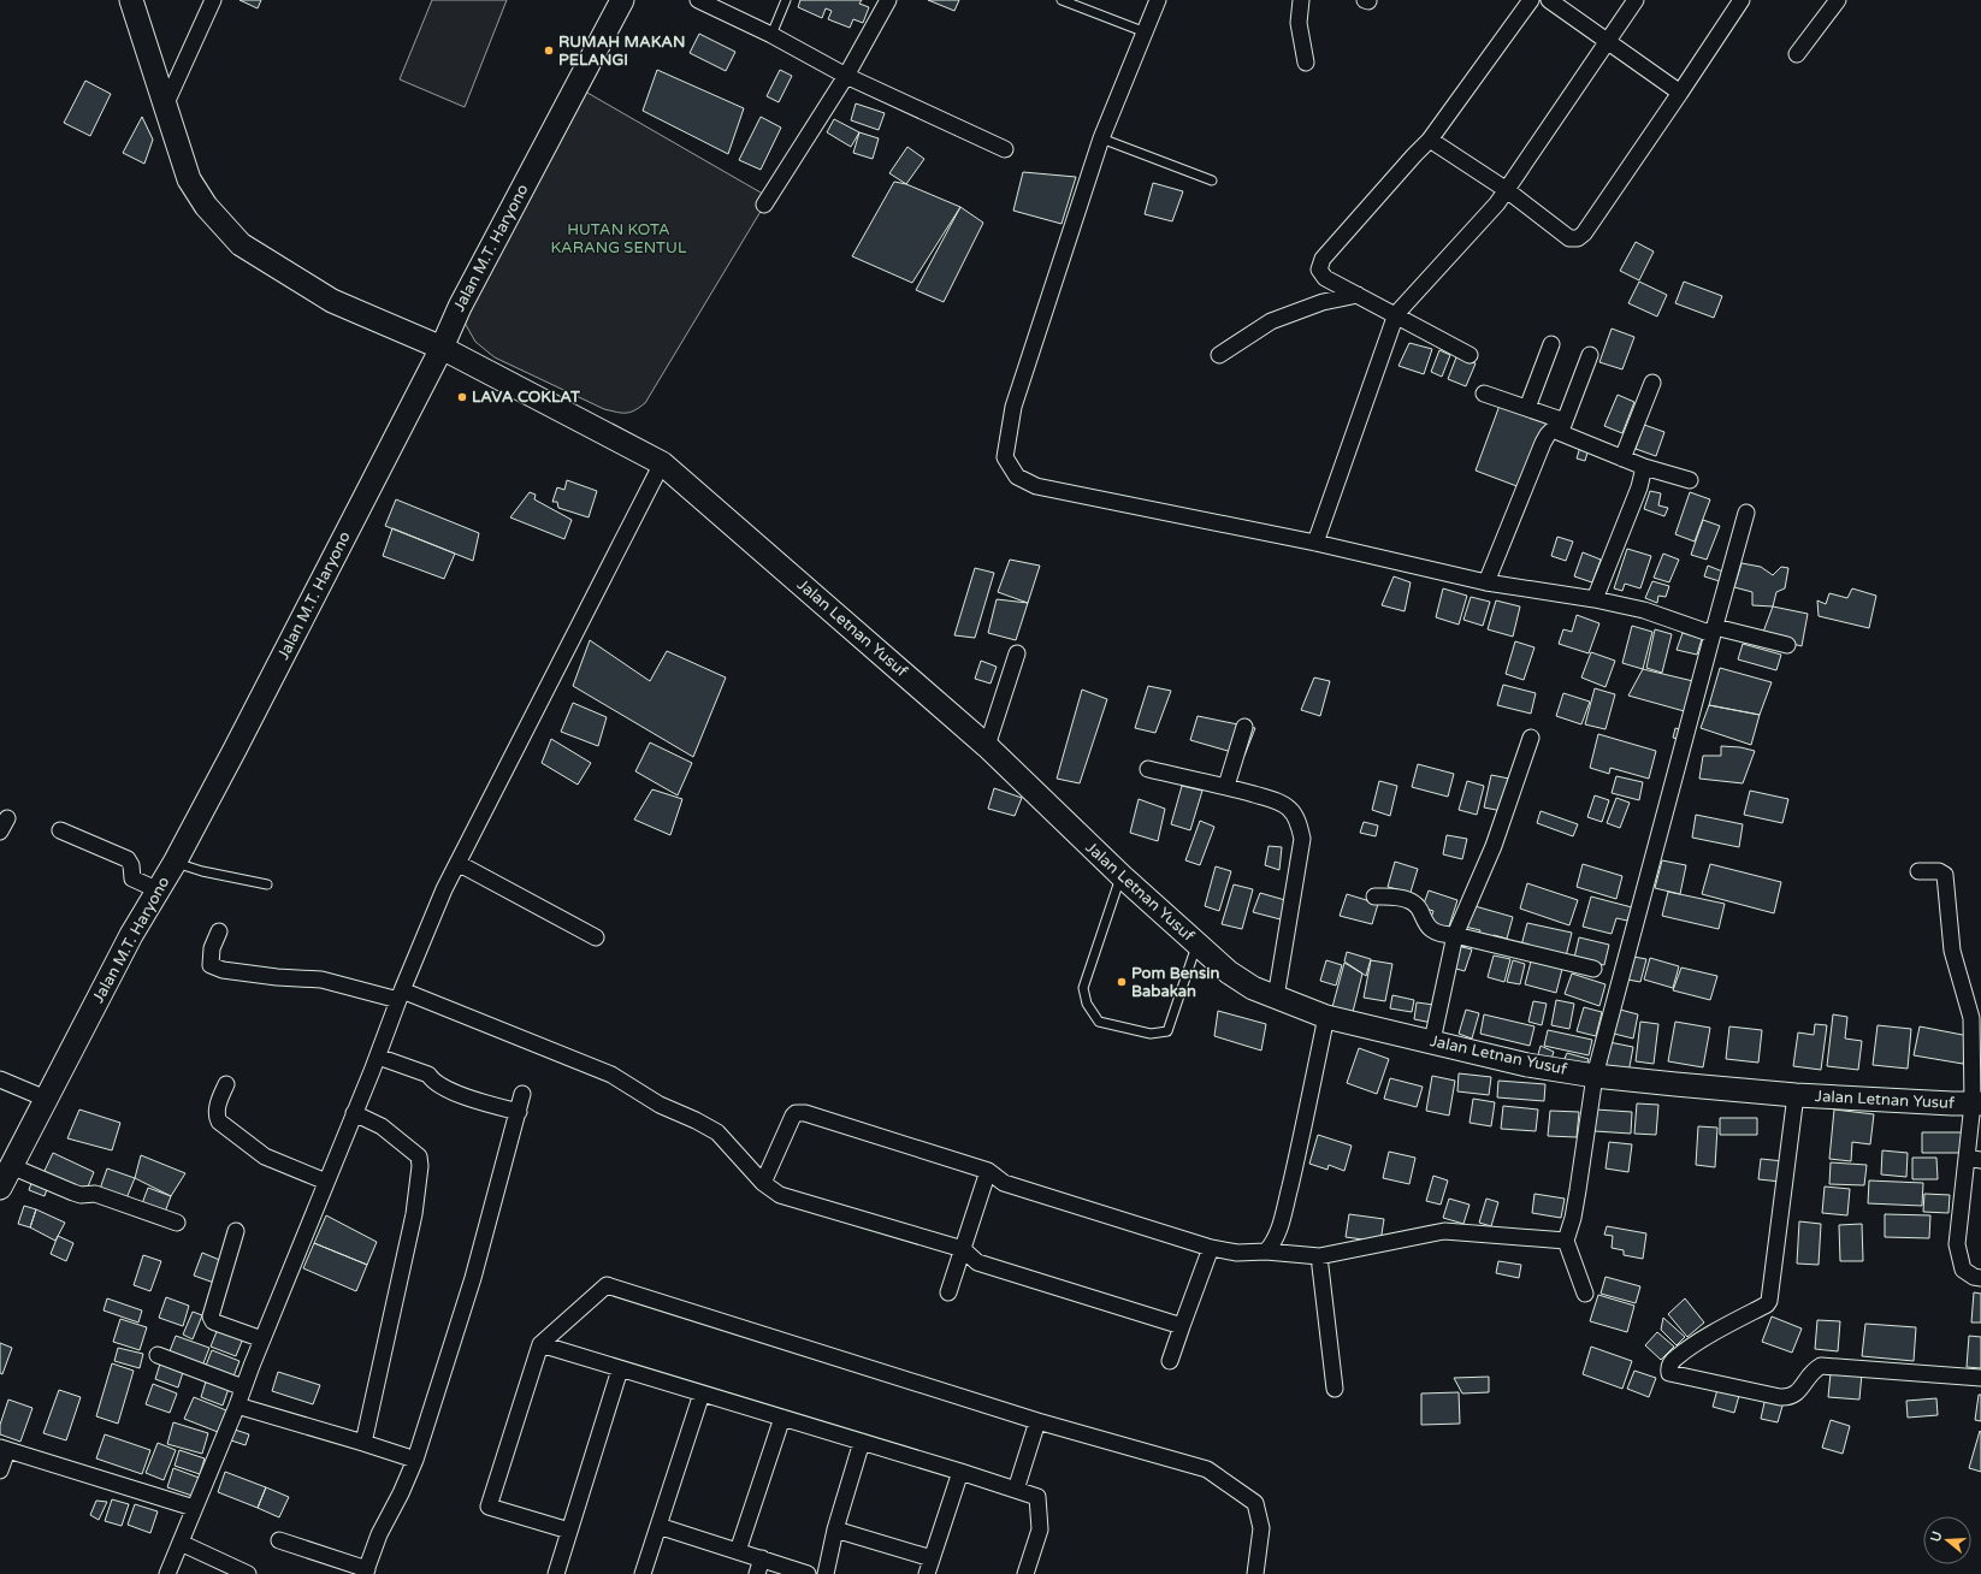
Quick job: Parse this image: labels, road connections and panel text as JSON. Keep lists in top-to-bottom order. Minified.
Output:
{"streets":{"street":["Jalan M.T. Haryono","Jalan Letnan Yusuf"]},"crossings":[["Jalan M.T. Haryono","Jalan Letnan Yusuf"]],"parks":["HUTAN KOTA KARANG SENTUL"],"places":["RUMAH MAKAN PELANGI","LAVA COKLAT","Pom Bensin Babakan"],"north":"left"}
